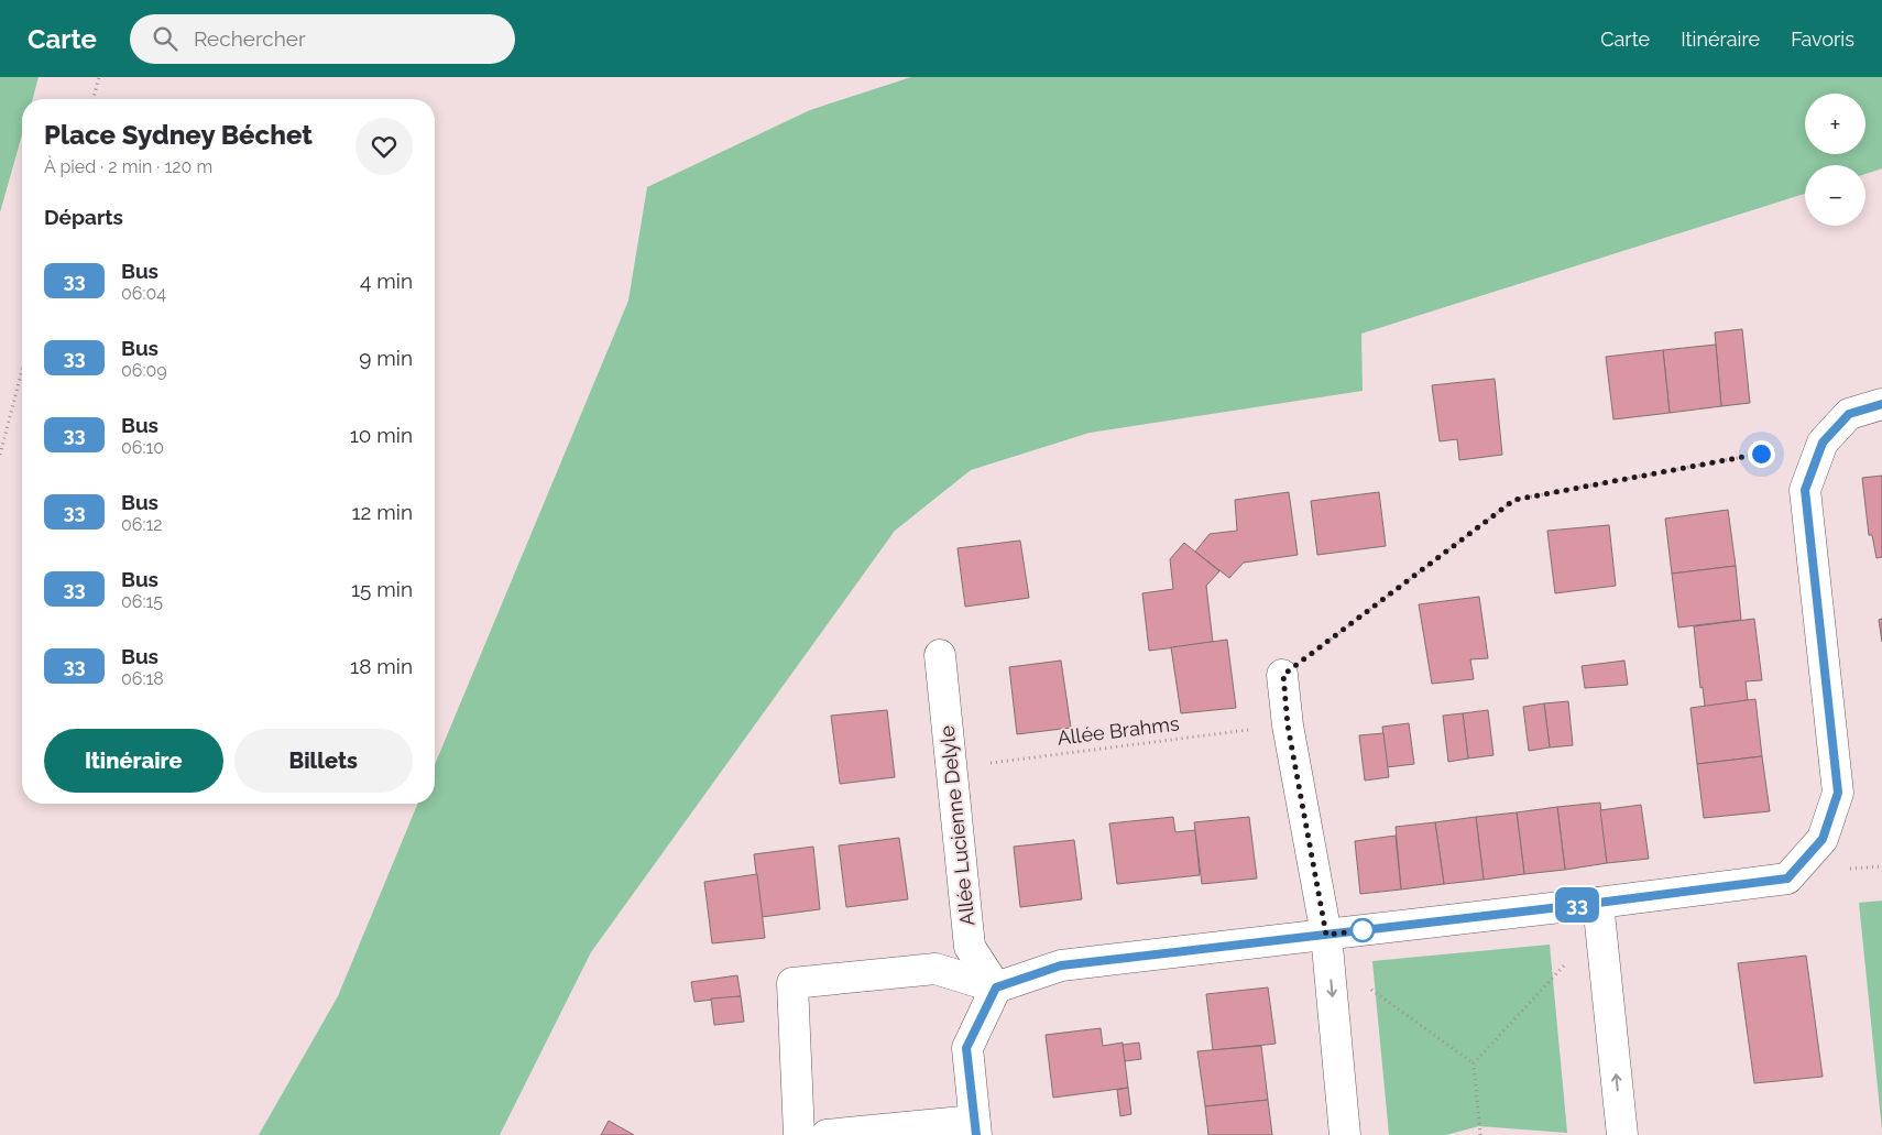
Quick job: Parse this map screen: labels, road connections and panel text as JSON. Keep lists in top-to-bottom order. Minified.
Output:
{"streets":{"street":["Allée Lucienne Delyle"],"path":["Allée Brahms"]},"crossings":[["Allée Brahms","Allée Lucienne Delyle"]],"lines":["bus line 33"],"page":{"header":"Carte","search":"Rechercher","nav":["Carte","Itinéraire","Favoris"],"on_map":"33","map_buttons":["+","−"],"heading":[["Place Sydney Béchet","À pied · 2 min · 120 m"],"Départs"],"list":[{"mark":"33","name":"Bus","note":"06:04","value":"4 min"},{"mark":"33","name":"Bus","note":"06:09","value":"9 min"},{"mark":"33","name":"Bus","note":"06:10","value":"10 min"},{"mark":"33","name":"Bus","note":"06:12","value":"12 min"},{"mark":"33","name":"Bus","note":"06:15","value":"15 min"},{"mark":"33","name":"Bus","note":"06:18","value":"18 min"}],"buttons":["Itinéraire","Billets"]}}
